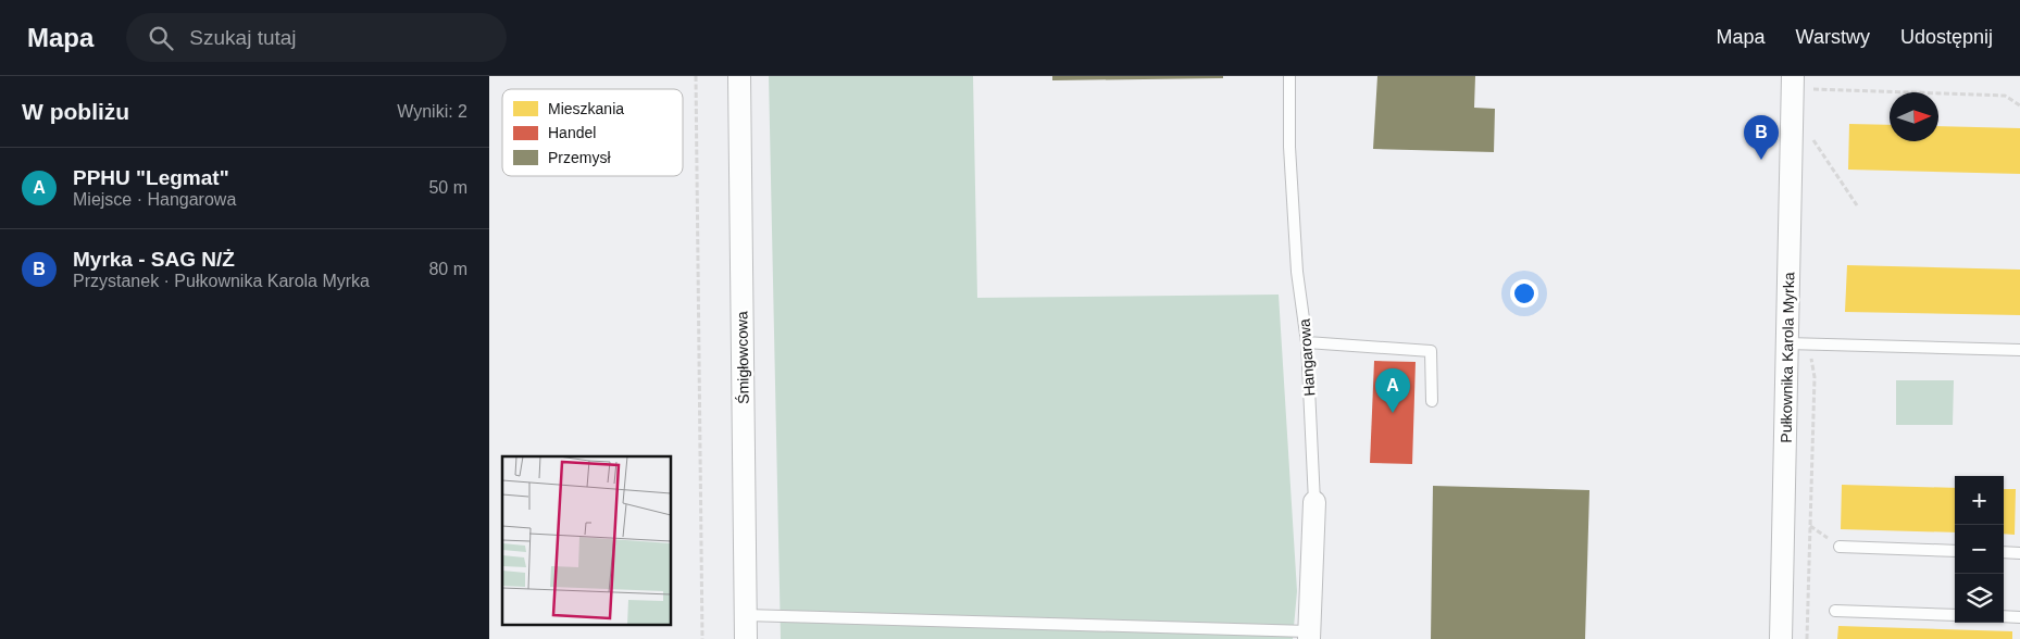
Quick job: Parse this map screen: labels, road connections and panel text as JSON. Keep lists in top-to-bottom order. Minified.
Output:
{"streets":{"street":["Śmigłowcowa","Hangarowa","Pułkownika Karola Myrka"]},"legend":["Mieszkania","Handel","Przemysł"],"north":"right","page":{"header":"Mapa","search":"Szukaj tutaj","nav":["Mapa","Warstwy","Udostępnij"],"heading":["W pobliżu","Wyniki: 2"],"pins":["B","A"],"list":[{"mark":"A","name":"PPHU \"Legmat\"","note":"Miejsce · Hangarowa","value":"50 m"},{"mark":"B","name":"Myrka - SAG N/Ż","note":"Przystanek · Pułkownika Karola Myrka","value":"80 m"}],"map_buttons":["+","−"]}}
